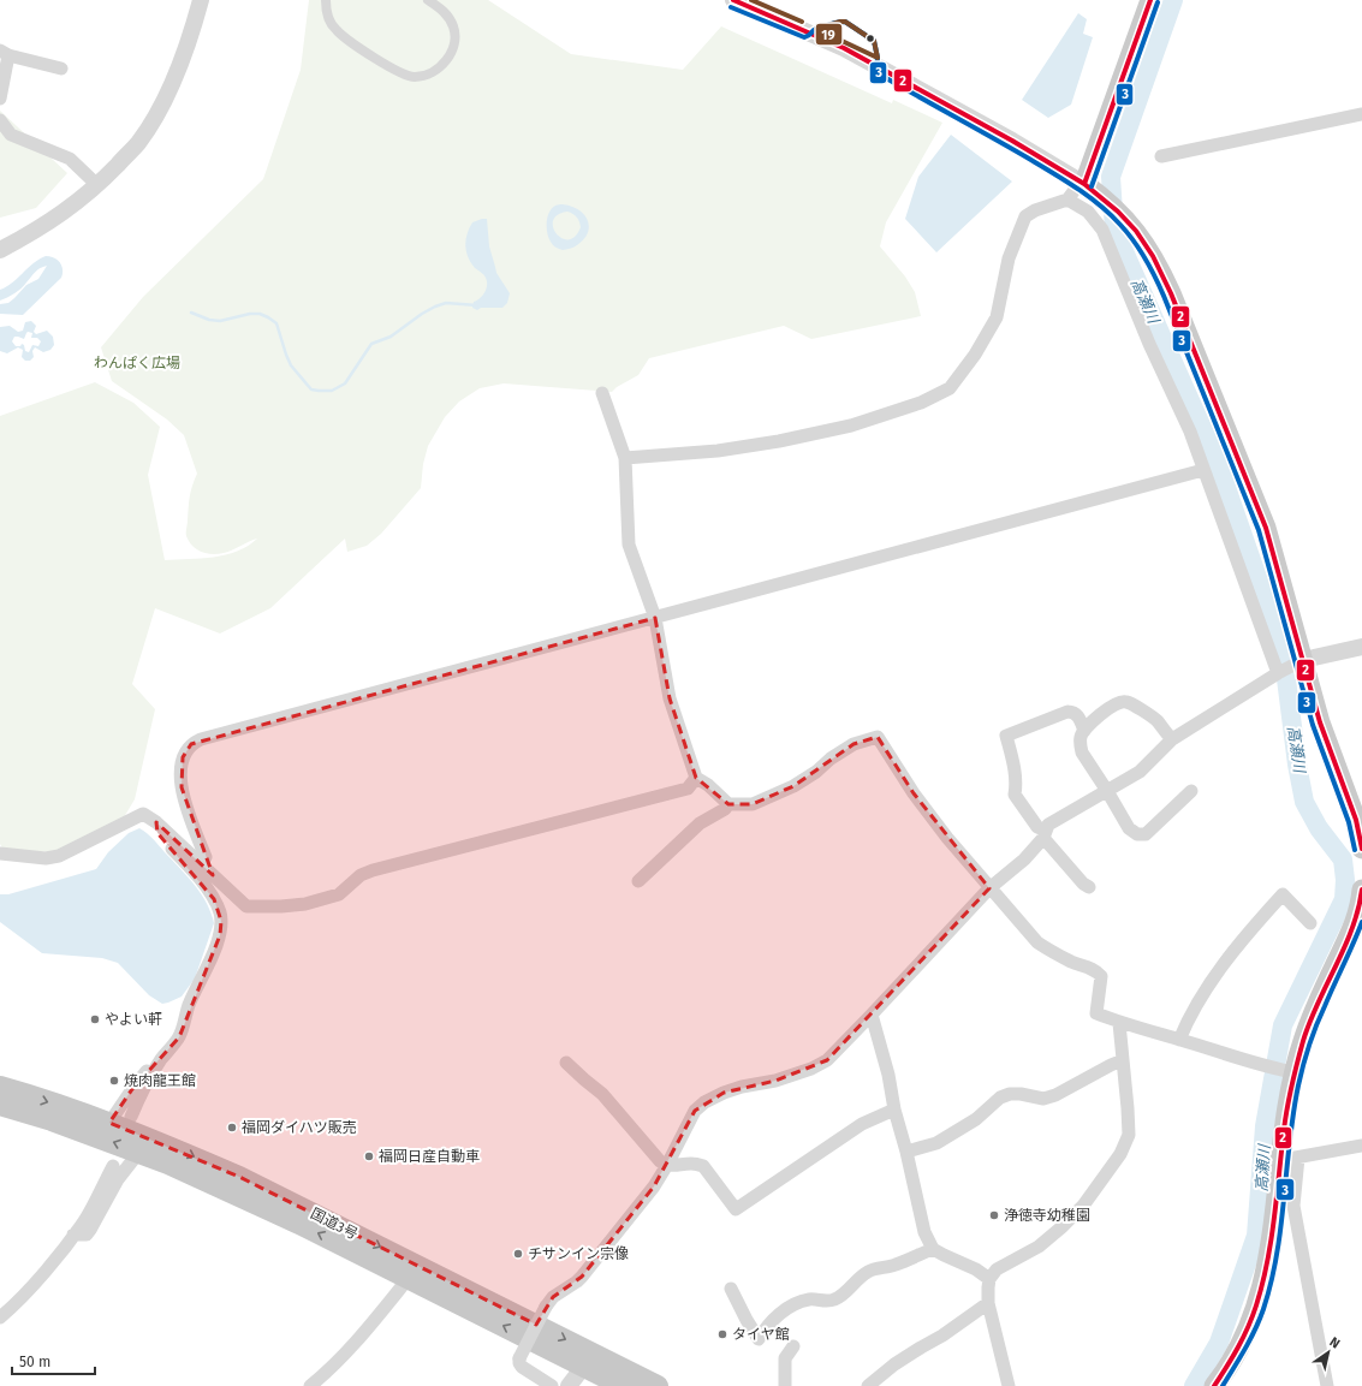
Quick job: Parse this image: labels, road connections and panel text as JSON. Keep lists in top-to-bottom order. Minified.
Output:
{"streets":{"highway":["国道3号"]},"water":["高瀬川"],"parks":["わんぱく広場"],"places":["やよい軒","焼肉龍王館","福岡ダイハツ販売","福岡日産自動車","浄徳寺幼稚園","チサンイン宗像","タイヤ館"],"lines":["transit line 2","transit line 19","transit line 3"],"scale_bar":"50 m","north":"top right"}
